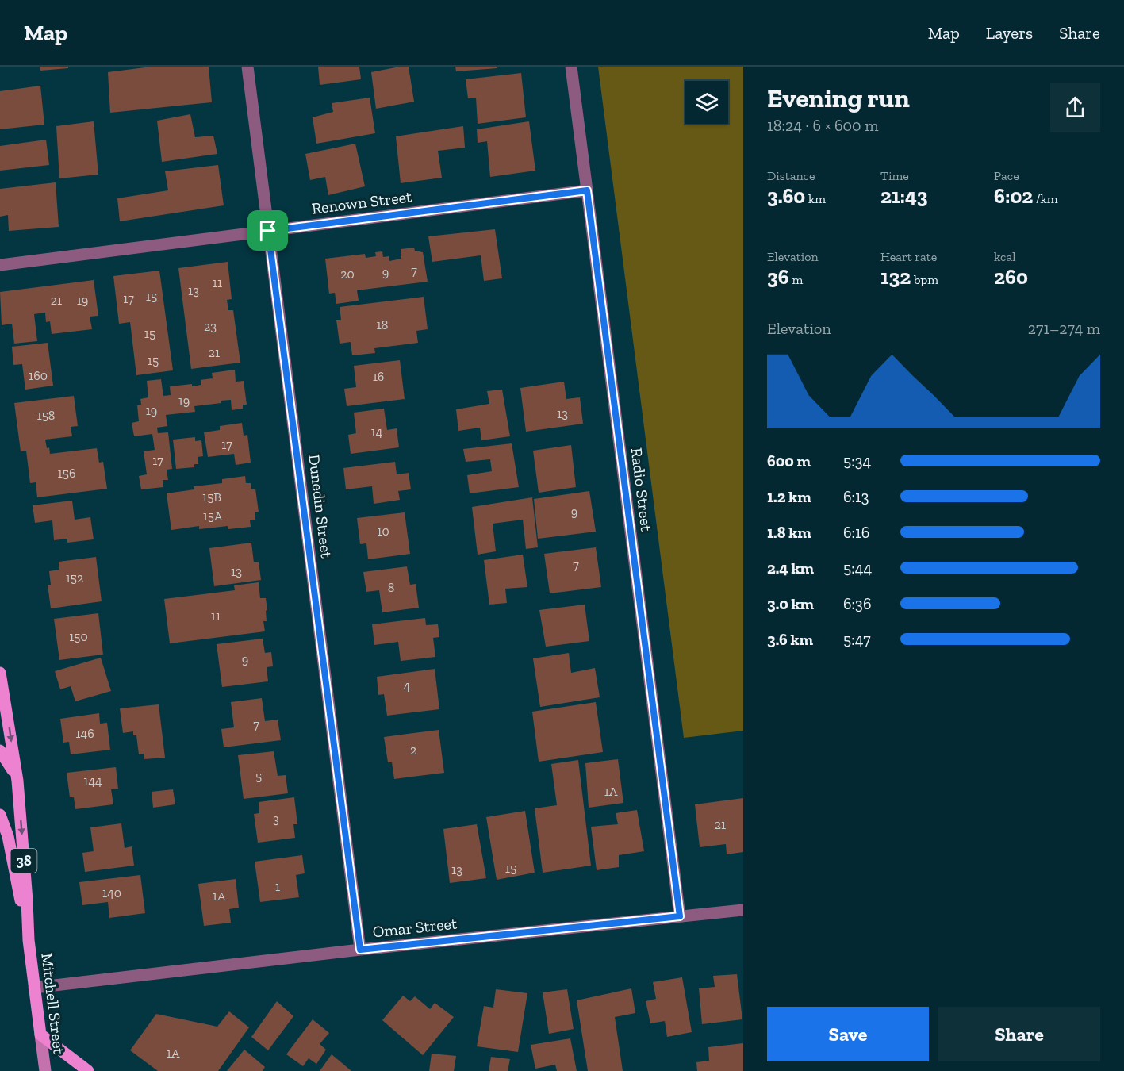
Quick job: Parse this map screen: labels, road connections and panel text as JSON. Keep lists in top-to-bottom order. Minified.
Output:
{"streets":{"main road":["38","Mitchell Street"],"street":["Renown Street","Radio Street","Dunedin Street","Omar Street"]},"crossings":[["Renown Street","Radio Street"],["Renown Street","Dunedin Street"],["Radio Street","Omar Street"],["Dunedin Street","Omar Street"],["Omar Street","Mitchell Street"]],"house_numbers":["7","9","20","11","13","15","17","21","19","18","23","15","21","15","160","16","19","19","13","158","14","17","17","156","15B","9","15A","10","7","13","152","8","11","150","9","4","7","146","2","5","144","1A","3","21","15","13","1","140","1A","1A"],"page":{"header":"Map","nav":["Map","Layers","Share"],"heading":["Evening run","18:24 · 6 × 600 m"],"stats":[["Distance","3.60 km"],["Time","21:43"],["Pace","6:02 /km"],["Elevation","36 m"],["Heart rate","132 bpm"],["kcal","260"]],"chart":["Elevation","271–274 m"],"list":[{"name":"600 m","note":"5:34"},{"name":"1.2 km","note":"6:13"},{"name":"1.8 km","note":"6:16"},{"name":"2.4 km","note":"5:44"},{"name":"3.0 km","note":"6:36"},{"name":"3.6 km","note":"5:47"}],"buttons":["Save","Share"]}}
